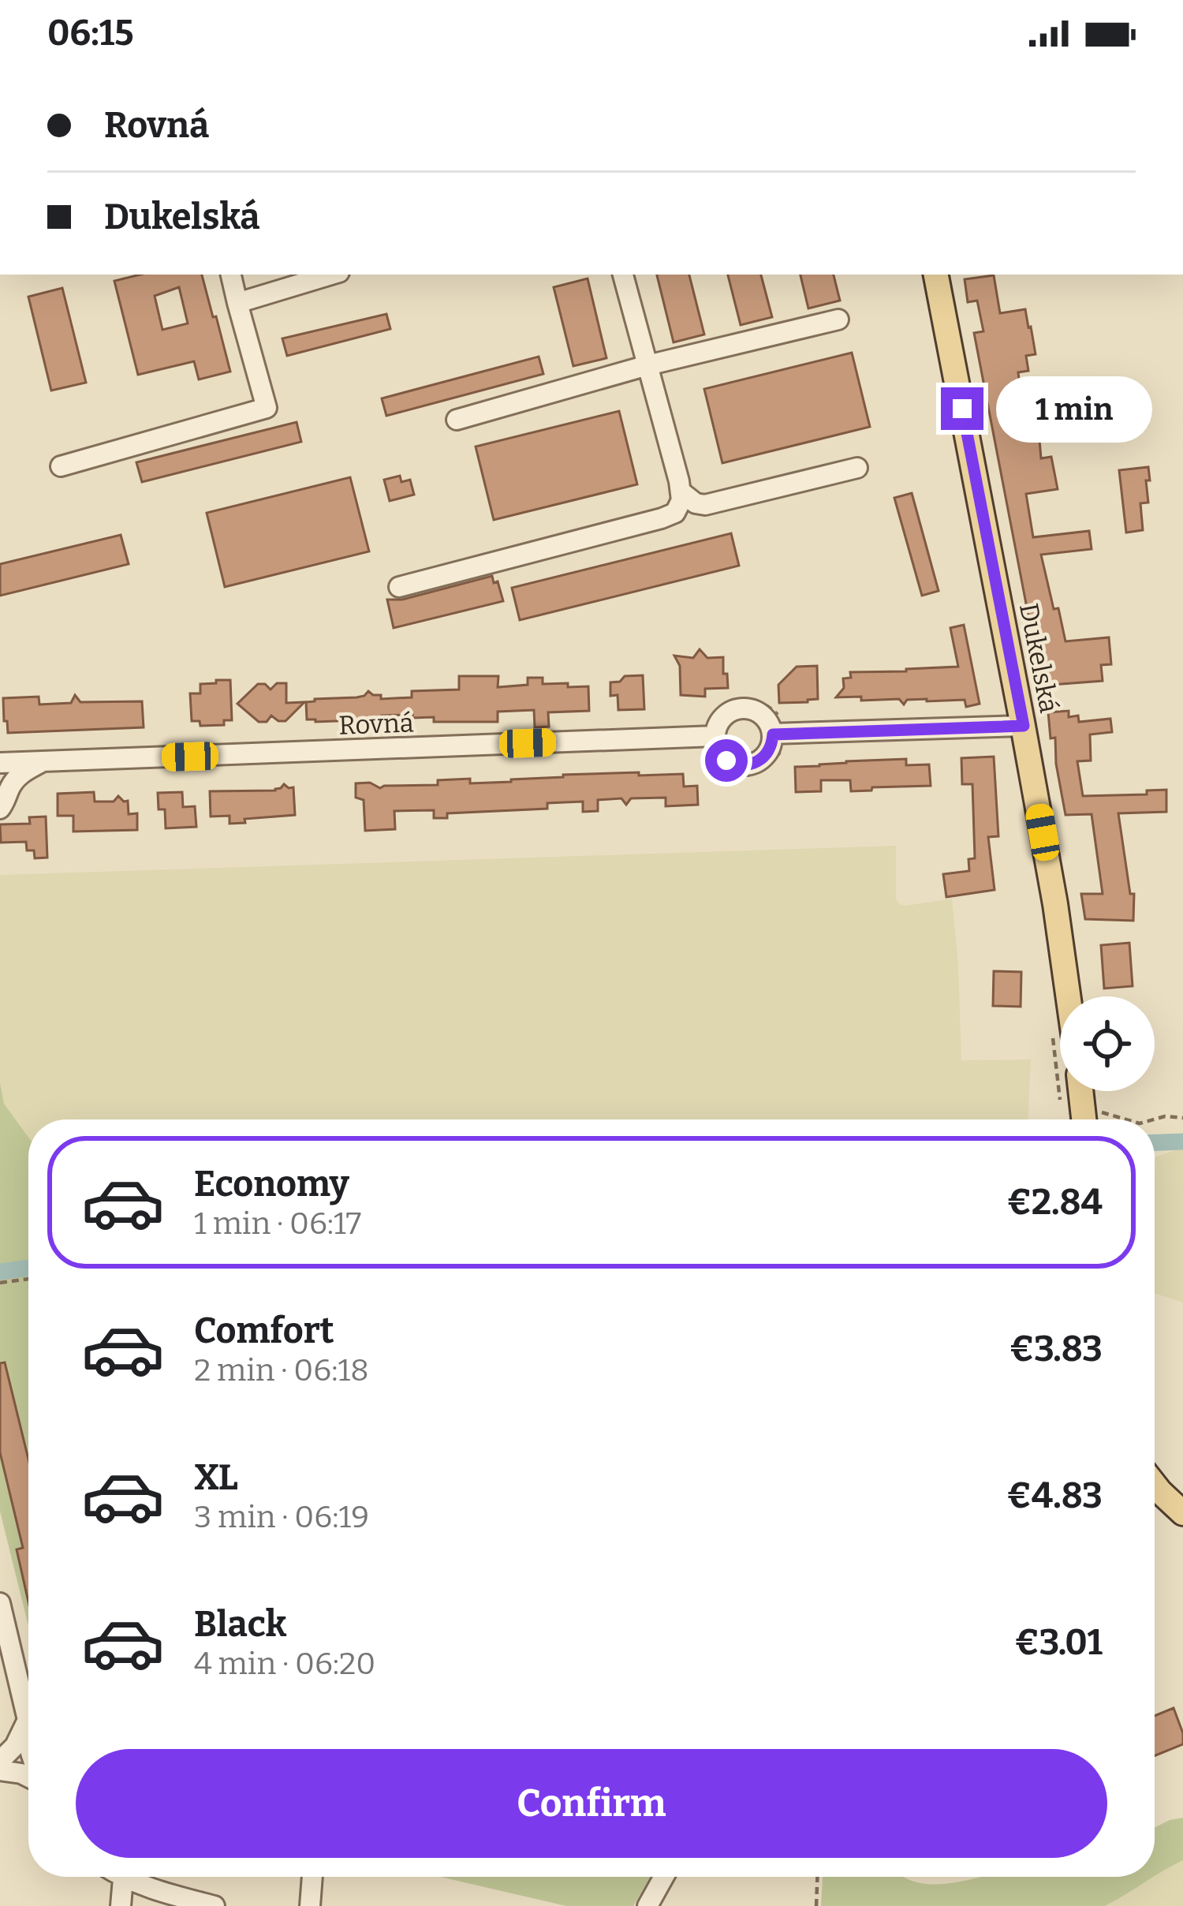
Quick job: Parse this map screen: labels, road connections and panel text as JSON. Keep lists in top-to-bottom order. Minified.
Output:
{"streets":{"main road":["Dukelská"],"street":["Rovná"]},"page":{"status":"06:15","banner":["Rovná","Dukelská"],"bubble":"1 min","list":[{"name":"Economy","note":"1 min · 06:17","value":"€2.84"},{"name":"Comfort","note":"2 min · 06:18","value":"€3.83"},{"name":"XL","note":"3 min · 06:19","value":"€4.83"},{"name":"Black","note":"4 min · 06:20","value":"€3.01"}],"buttons":"Confirm"}}
